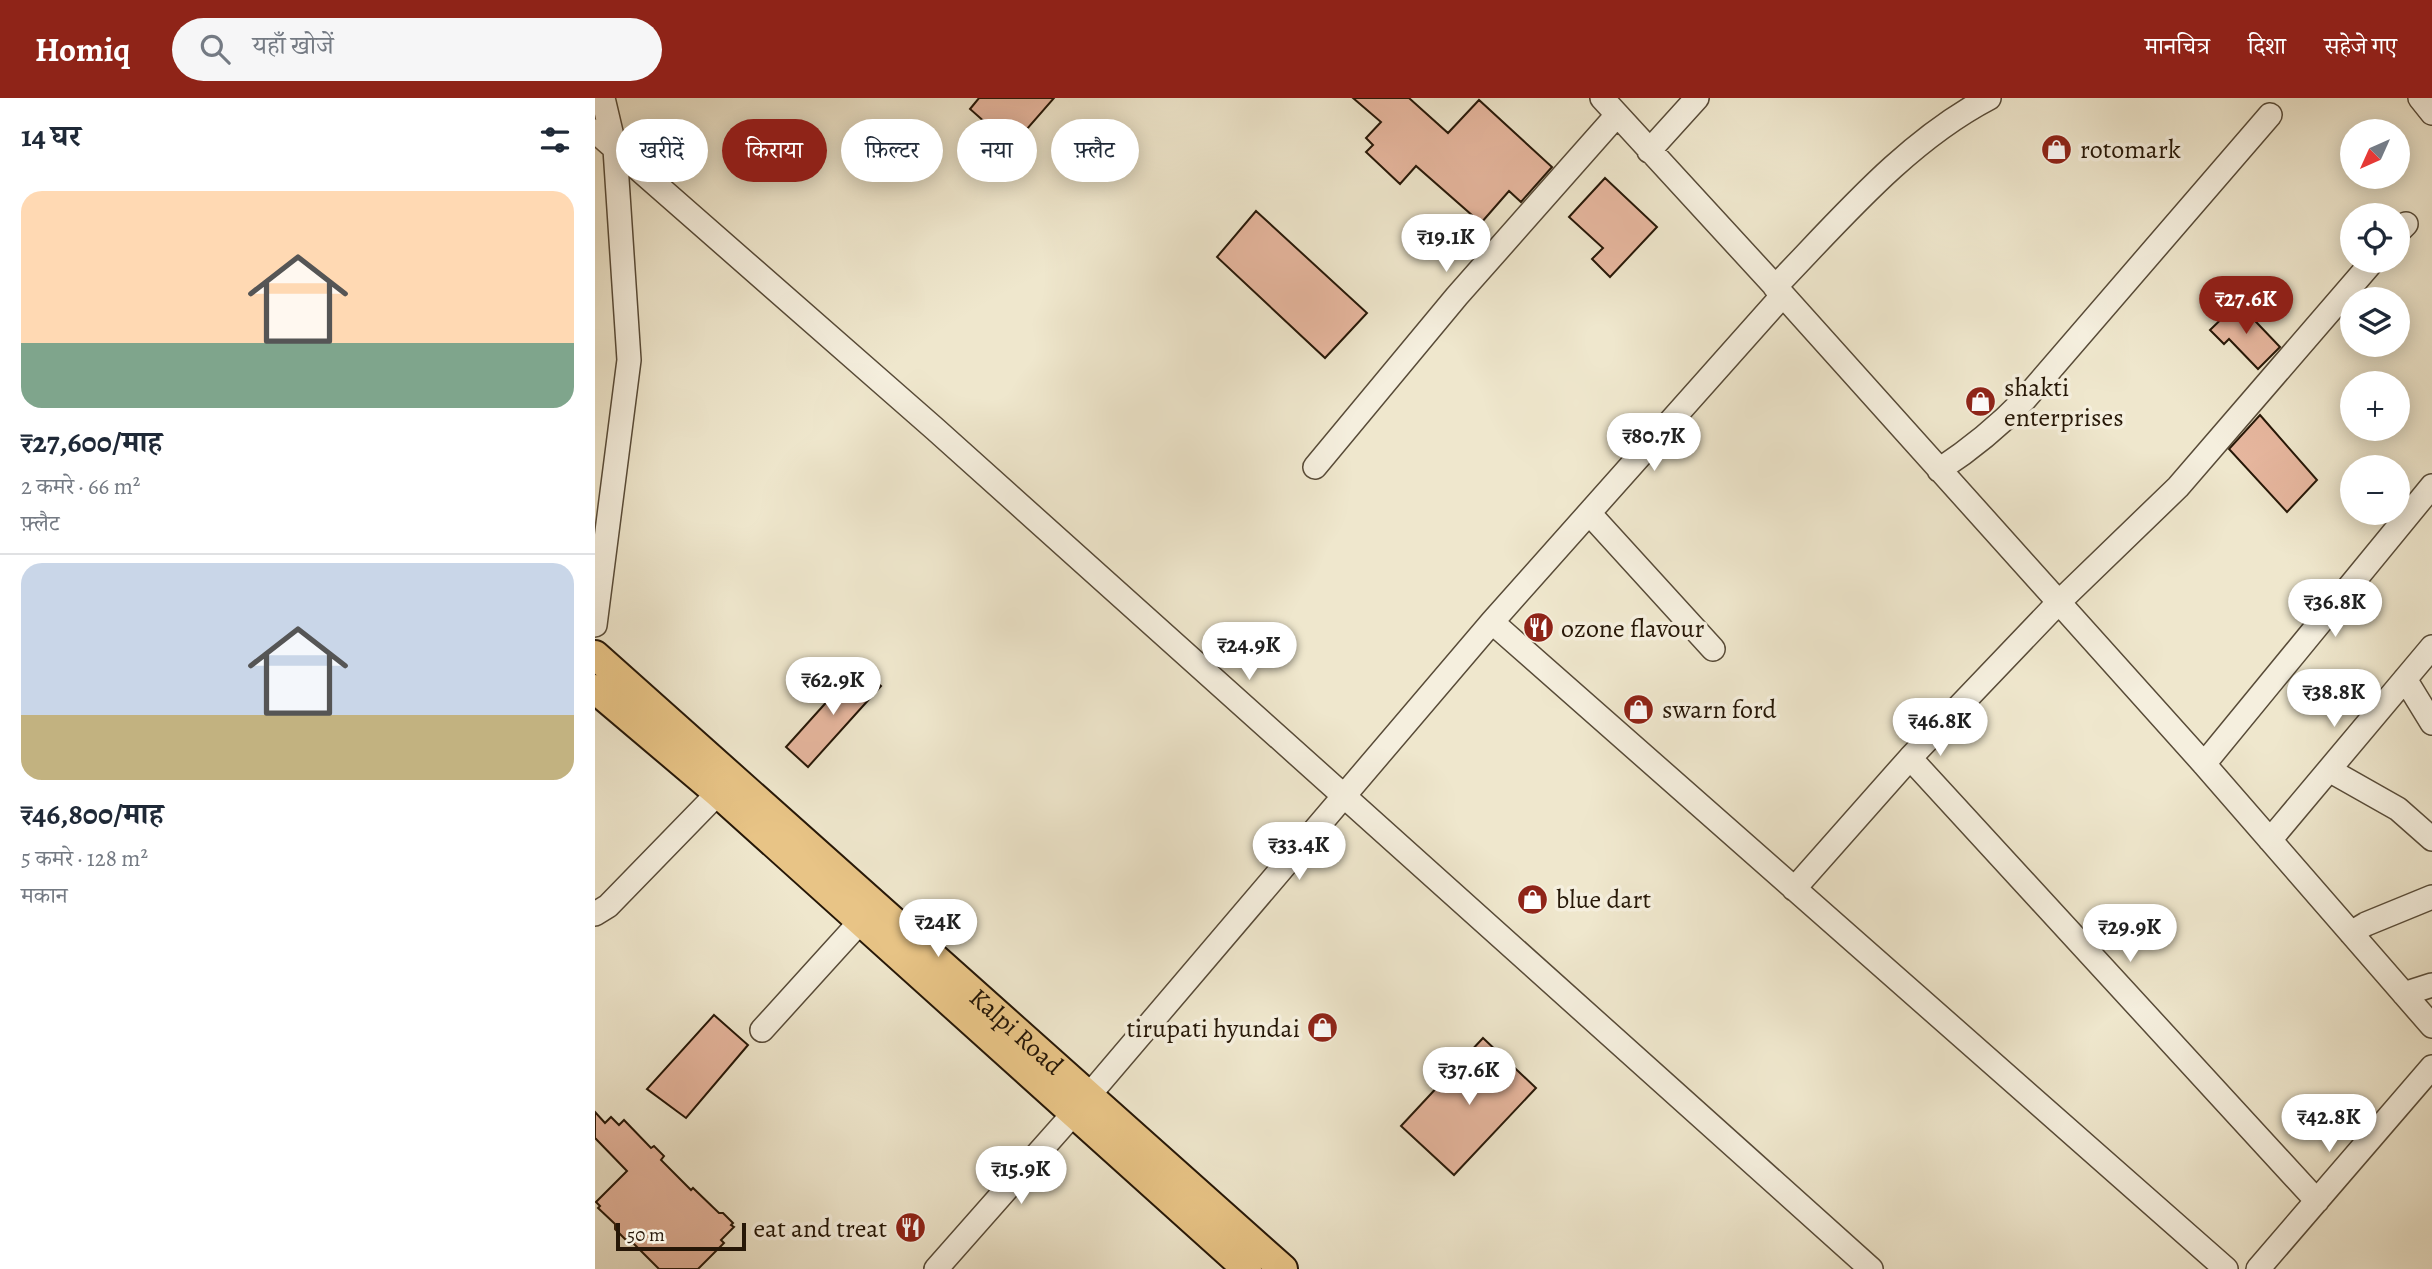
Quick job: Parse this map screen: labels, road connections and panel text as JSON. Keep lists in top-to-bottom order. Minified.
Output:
{"streets":{"main road":["Kalpi Road"]},"places":{"shop":["rotomark","shakti enterprises","swarn ford","blue dart","tirupati hyundai"],"restaurant":["ozone flavour","eat and treat"]},"scale_bar":"50 m","north":"bottom left","page":{"header":"Homiq","search":"यहाँ खोजें","nav":["मानचित्र","दिशा","सहेजे गए"],"heading":"14 घर","map_buttons":["+","−"],"chip":["खरीदें","किराया","फ़िल्टर","नया","फ़्लैट"],"list":[{"name":"₹27,600/माह","note":"2 कमरे · 66 m² · फ़्लैट"},{"name":"₹46,800/माह","note":"5 कमरे · 128 m² · मकान"}],"price":["₹19.1K","₹27.6K","₹80.7K","₹36.8K","₹24.9K","₹62.9K","₹38.8K","₹46.8K","₹33.4K","₹24K","₹29.9K","₹37.6K","₹42.8K","₹15.9K"],"scale":"50 m"}}
